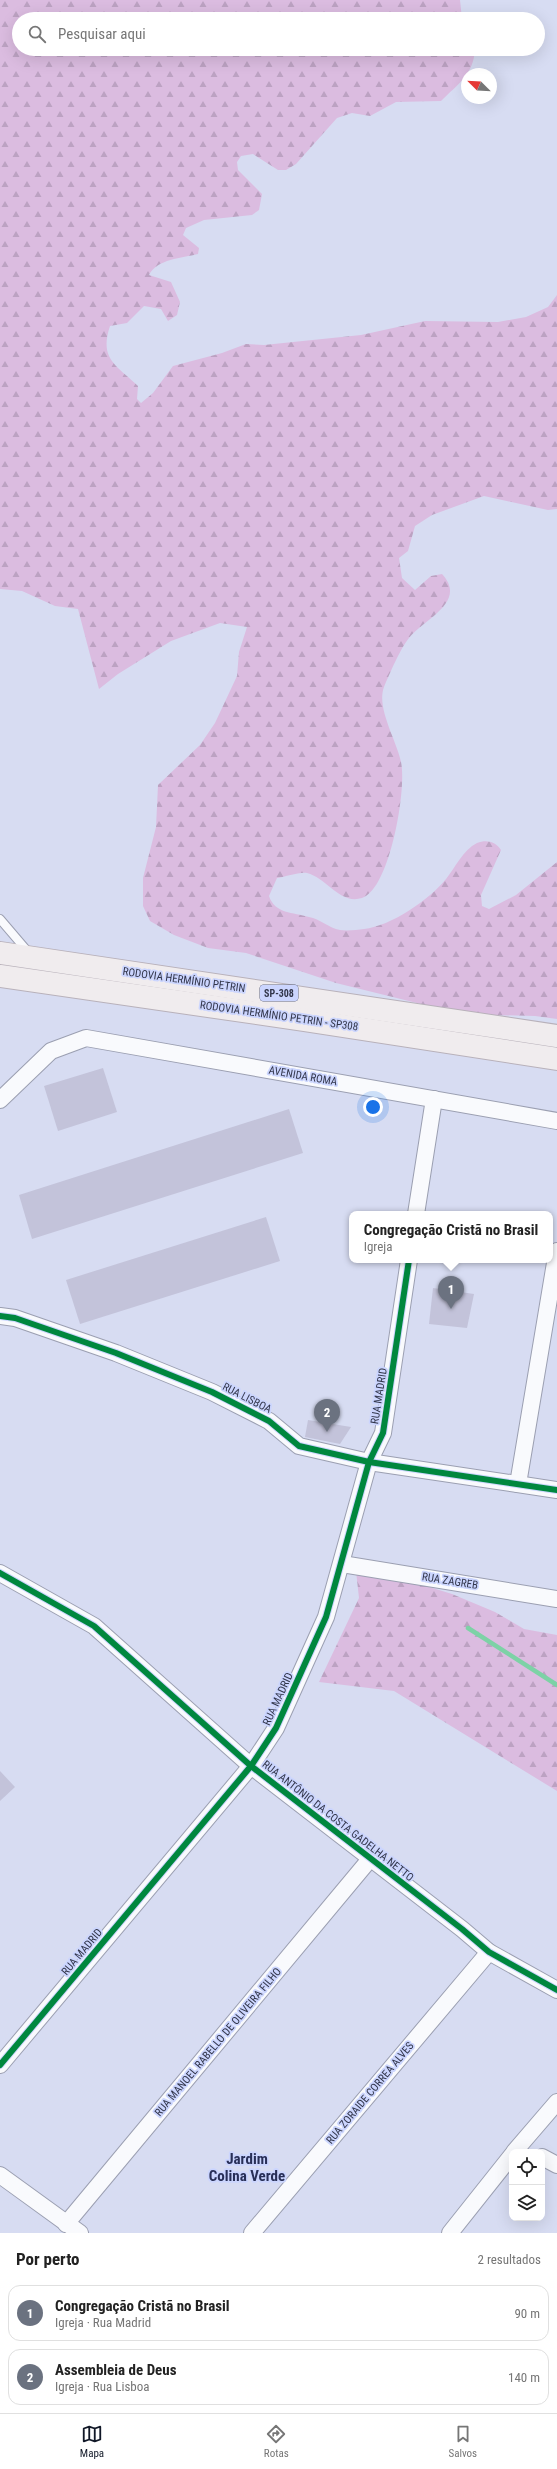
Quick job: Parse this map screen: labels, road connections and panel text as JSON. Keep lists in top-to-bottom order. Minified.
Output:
{"streets":{"main road":["RODOVIA HERMÍNIO PETRIN","SP-308","RODOVIA HERMÍNIO PETRIN - SP308"],"street":["AVENIDA ROMA","RUA MADRID","RUA LISBOA","RUA ZAGREB","RUA ANTÔNIO DA COSTA GADELHA NETTO","RUA MANOEL RABELLO DE OLIVEIRA FILHO","RUA ZORAIDE CORREA ALVES"]},"crossings":[["RUA MADRID","RUA LISBOA"],["RUA MADRID","RUA ZAGREB"],["RUA MADRID","RUA ANTÔNIO DA COSTA GADELHA NETTO"],["RUA ANTÔNIO DA COSTA GADELHA NETTO","RUA MANOEL RABELLO DE OLIVEIRA FILHO"],["RUA ANTÔNIO DA COSTA GADELHA NETTO","RUA ZORAIDE CORREA ALVES"]],"districts":["Jardim Colina Verde"],"north":"top left","page":{"search":"Pesquisar aqui","popup":["Congregação Cristã no Brasil","Igreja"],"pins":["1","2"],"heading":["Por perto","2 resultados"],"list":[{"mark":"1","name":"Congregação Cristã no Brasil","note":"Igreja · Rua Madrid","value":"90 m"},{"mark":"2","name":"Assembleia de Deus","note":"Igreja · Rua Lisboa","value":"140 m"}],"nav":["Mapa","Rotas","Salvos"]}}
